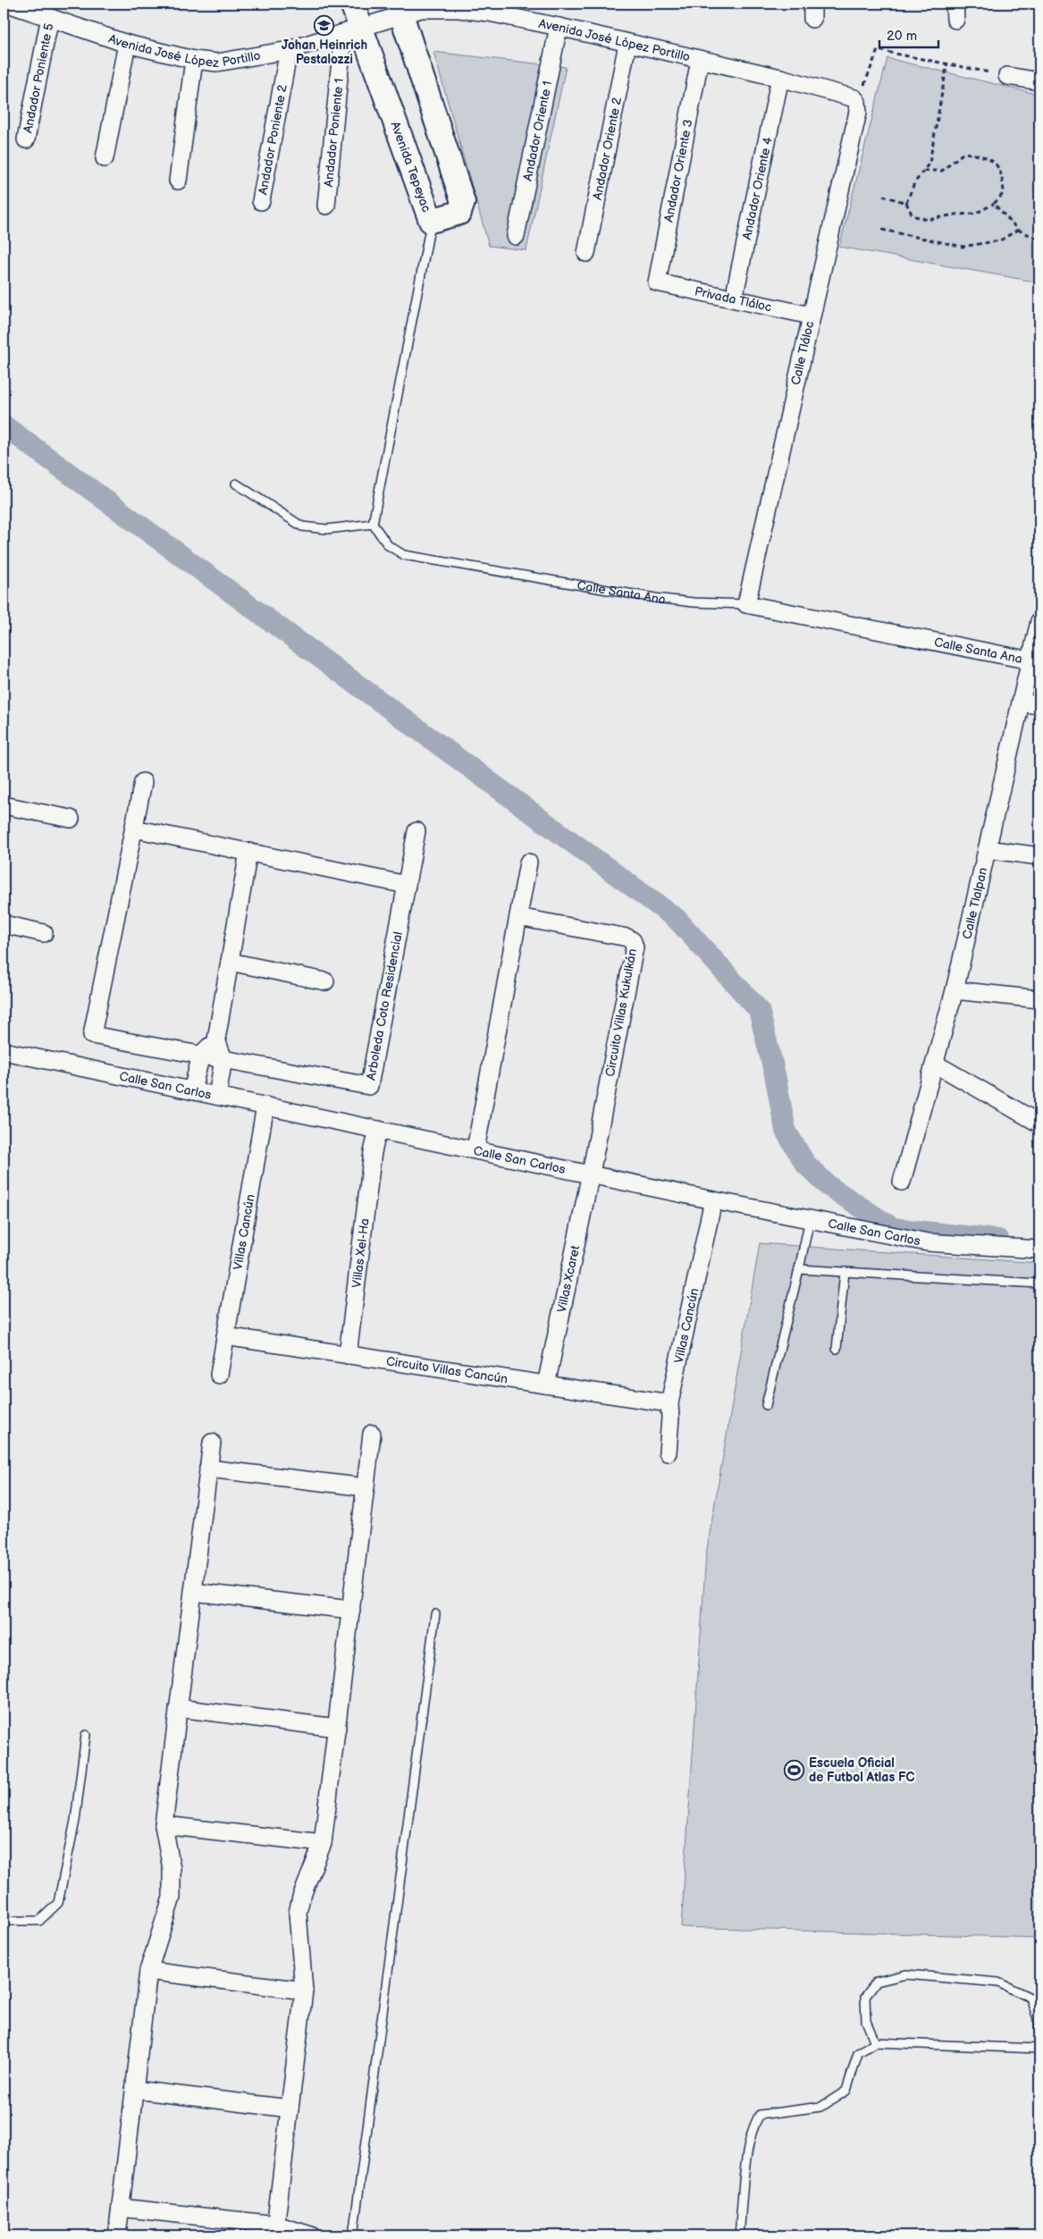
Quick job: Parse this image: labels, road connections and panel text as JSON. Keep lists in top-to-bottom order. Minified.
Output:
{"streets":{"street":["Avenida José López Portillo","Andador Poniente 5","Andador Oriente 1","Andador Poniente 1","Andador Poniente 2","Andador Oriente 2","Avenida Tepeyac","Andador Oriente 3","Andador Oriente 4","Privada Tláloc","Calle Tláloc","Calle Santa Ana","Calle Tlalpan","Arboleda Coto Residencial","Circuito Villas Kukulkán","Calle San Carlos","Villas Cancún","Villas Xel-Ha","Villas Xcaret","Circuito Villas Cancún"]},"crossings":[["Avenida José López Portillo","Andador Poniente 5"],["Avenida José López Portillo","Andador Oriente 1"],["Avenida José López Portillo","Andador Poniente 1"],["Avenida José López Portillo","Andador Poniente 2"],["Avenida José López Portillo","Andador Oriente 2"],["Avenida José López Portillo","Avenida Tepeyac"],["Avenida José López Portillo","Andador Oriente 3"],["Avenida José López Portillo","Andador Oriente 4"],["Avenida José López Portillo","Calle Tláloc"],["Andador Poniente 1","Avenida Tepeyac"],["Andador Oriente 3","Privada Tláloc"],["Andador Oriente 4","Privada Tláloc"],["Privada Tláloc","Calle Tláloc"],["Calle Tláloc","Calle Santa Ana"],["Calle Santa Ana","Calle Tlalpan"],["Circuito Villas Kukulkán","Calle San Carlos"],["Circuito Villas Kukulkán","Villas Xcaret"],["Calle San Carlos","Villas Cancún"],["Calle San Carlos","Villas Xel-Ha"],["Calle San Carlos","Villas Xcaret"],["Villas Cancún","Circuito Villas Cancún"],["Villas Xel-Ha","Circuito Villas Cancún"],["Villas Xcaret","Circuito Villas Cancún"]],"places":{"school or university":["Johan Heinrich Pestalozzi"],"sports":["Escuela Oficial de Futbol Atlas FC"]},"scale_bar":"20 m"}
